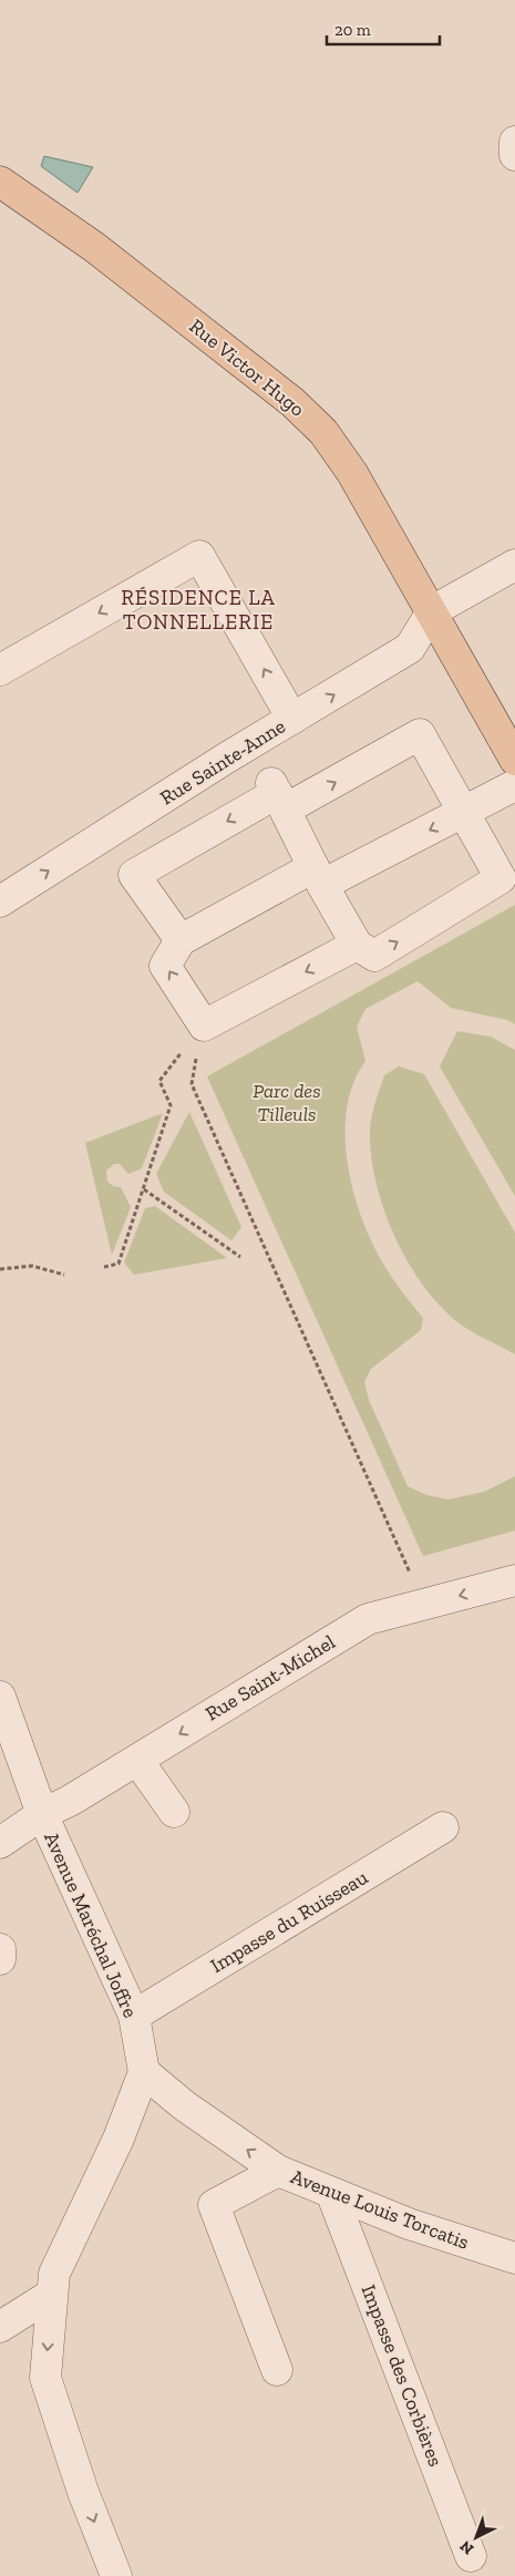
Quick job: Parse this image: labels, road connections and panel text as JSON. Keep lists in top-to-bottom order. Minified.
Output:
{"streets":{"main road":["Rue Victor Hugo"],"street":["Rue Sainte-Anne","Rue Saint-Michel","Impasse du Ruisseau","Avenue Maréchal Joffre","Avenue Louis Torcatis","Impasse des Corbières"]},"crossings":[["Rue Victor Hugo","Rue Sainte-Anne"],["Rue Saint-Michel","Avenue Maréchal Joffre"],["Impasse du Ruisseau","Avenue Maréchal Joffre"],["Avenue Maréchal Joffre","Avenue Louis Torcatis"],["Avenue Louis Torcatis","Impasse des Corbières"]],"one_way":["Rue Saint-Michel","Avenue Louis Torcatis"],"districts":["RÉSIDENCE LA TONNELLERIE"],"parks":["Parc des Tilleuls"],"scale_bar":"20 m","north":"bottom left"}
